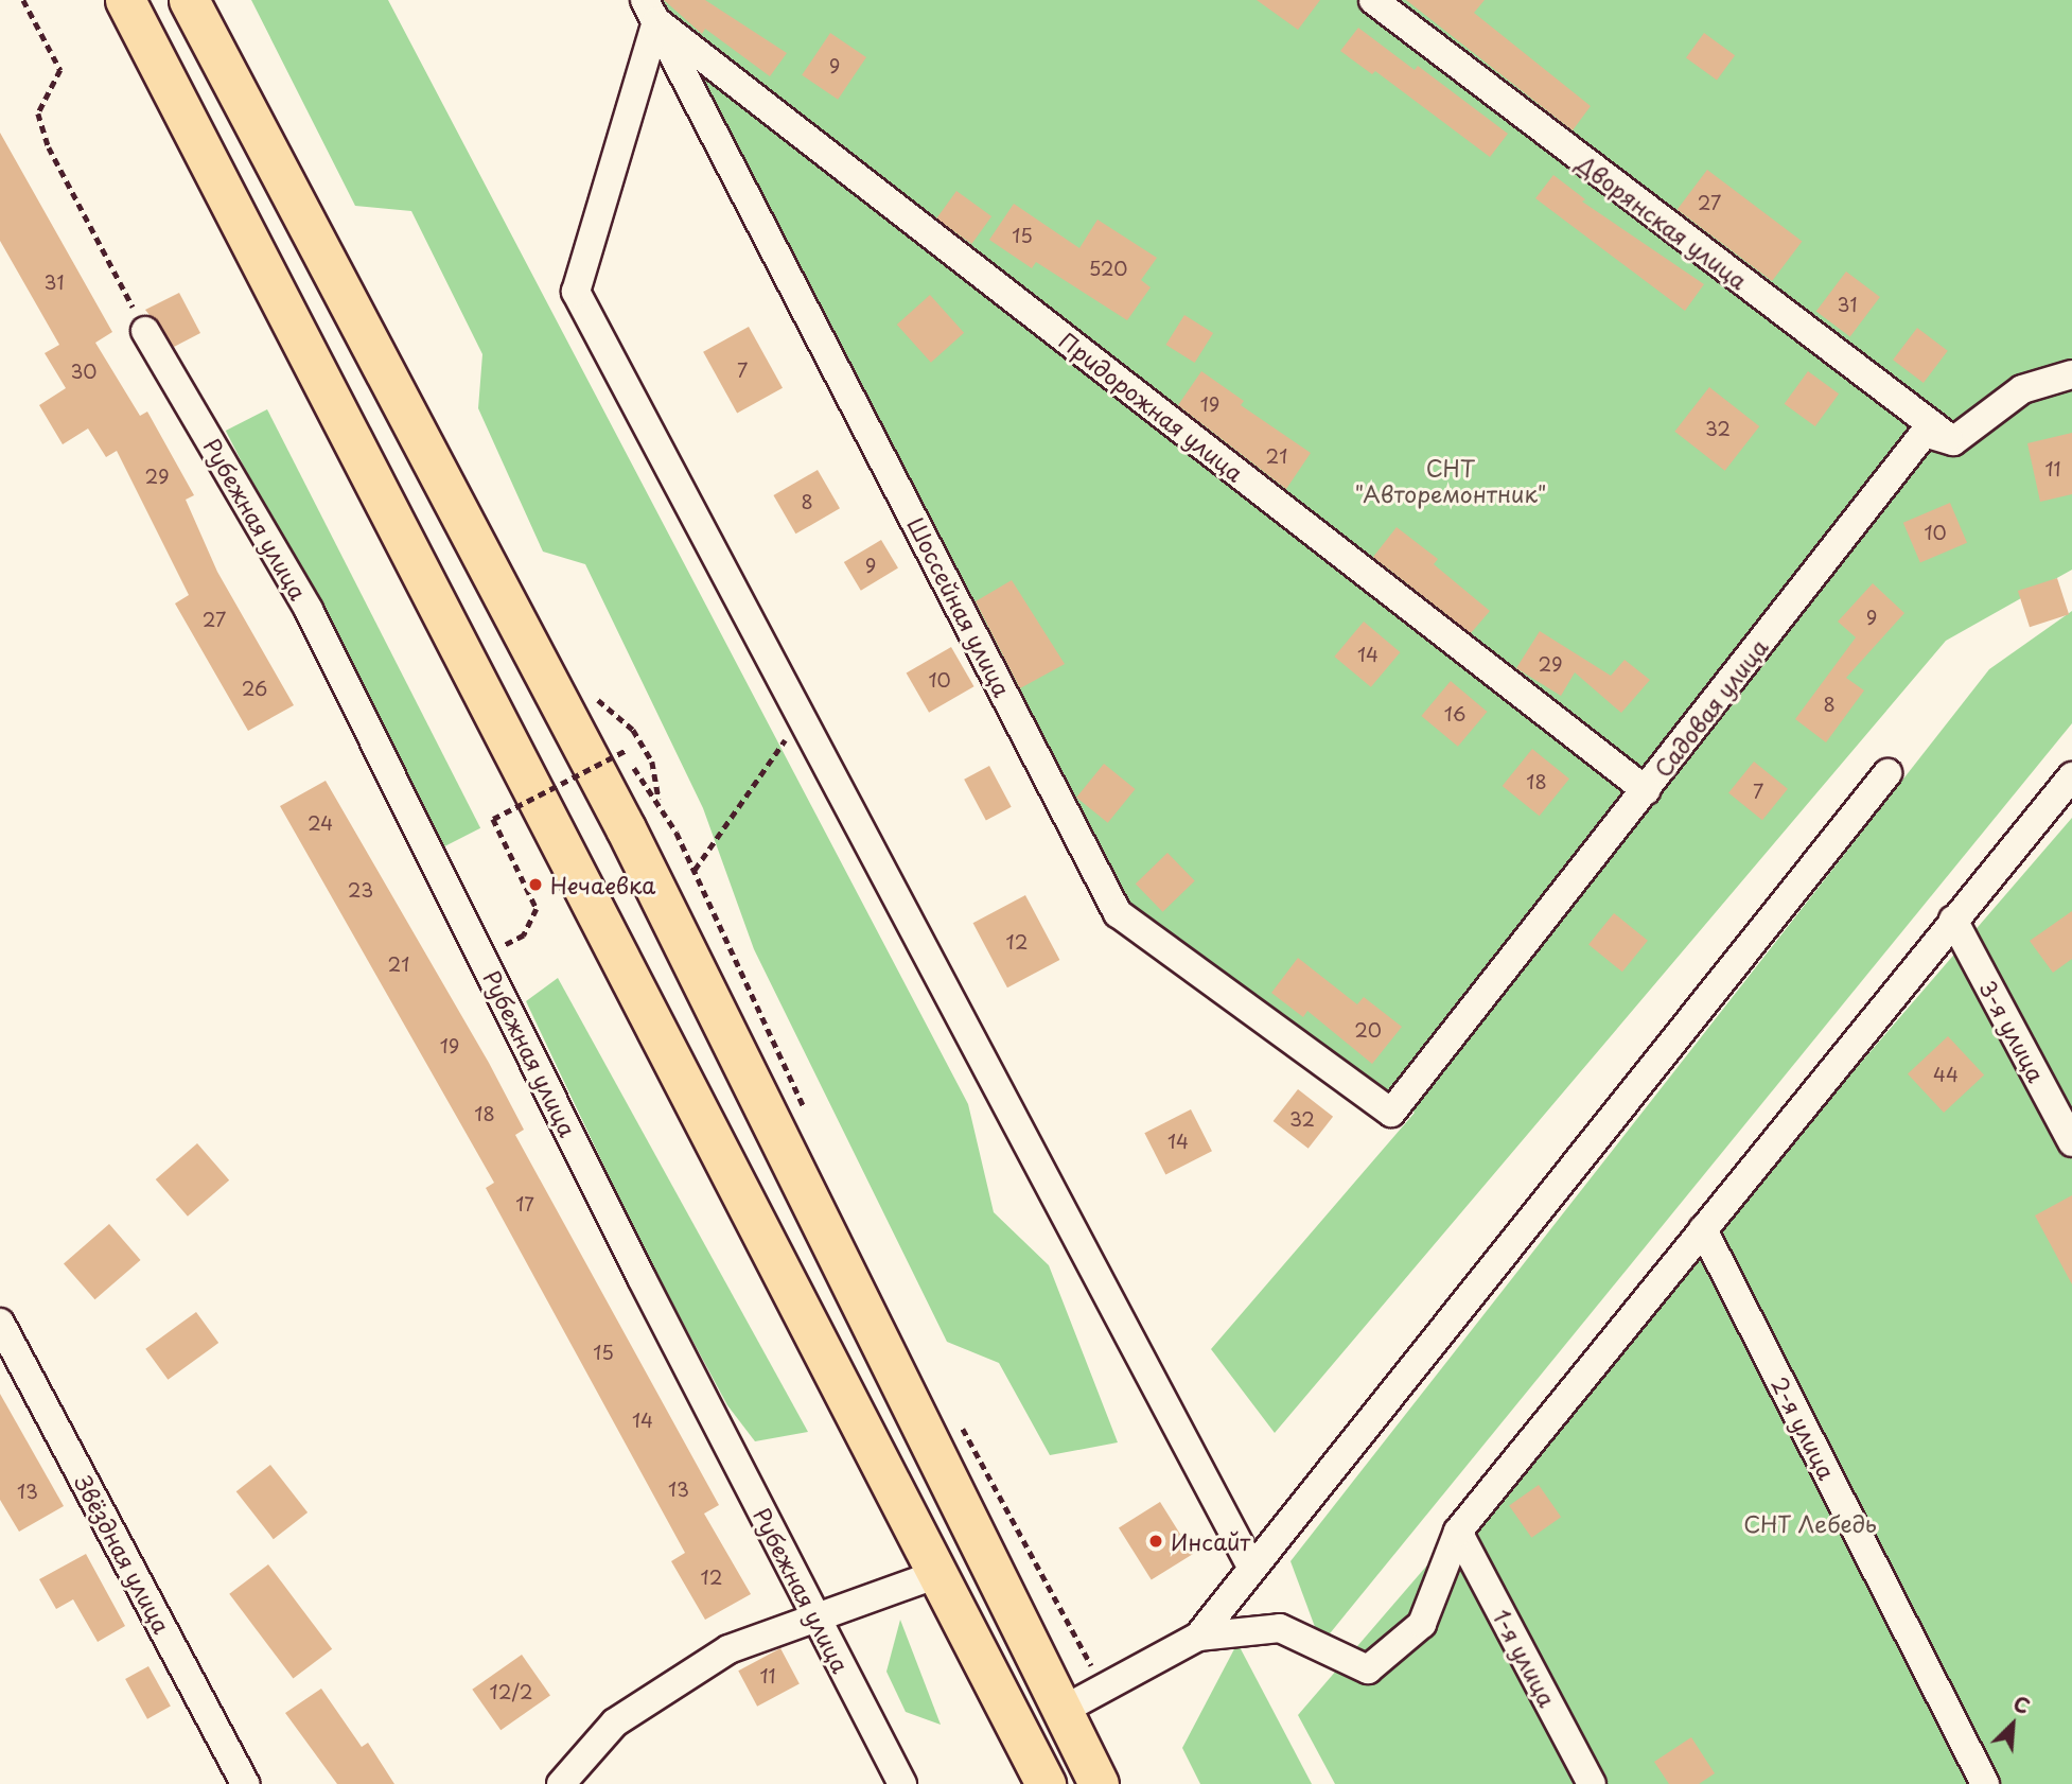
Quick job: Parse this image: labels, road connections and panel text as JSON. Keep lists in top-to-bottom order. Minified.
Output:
{"streets":{"street":["Дворянская улица","Придорожная улица","Рубежная улица","Шоссейная улица","Садовая улица","3-я улица","2-я улица","Звёздная улица","1-я улица"]},"crossings":[["Дворянская улица","Садовая улица"],["Придорожная улица","Шоссейная улица"],["Придорожная улица","Садовая улица"],["Шоссейная улица","Садовая улица"]],"parks":["СНТ \"Авторемонтник\"","СНТ Лебедь"],"places":["Нечаевка","Инсайт"],"house_numbers":["9","27","15","520","31","31","7","30","19","32","21","11","29","8","10","9","9","27","14","29","10","26","8","16","18","7","24","23","12","21","20","19","44","18","32","14","17","15","14","13","13","12","11","12/2"],"north":"top right"}
